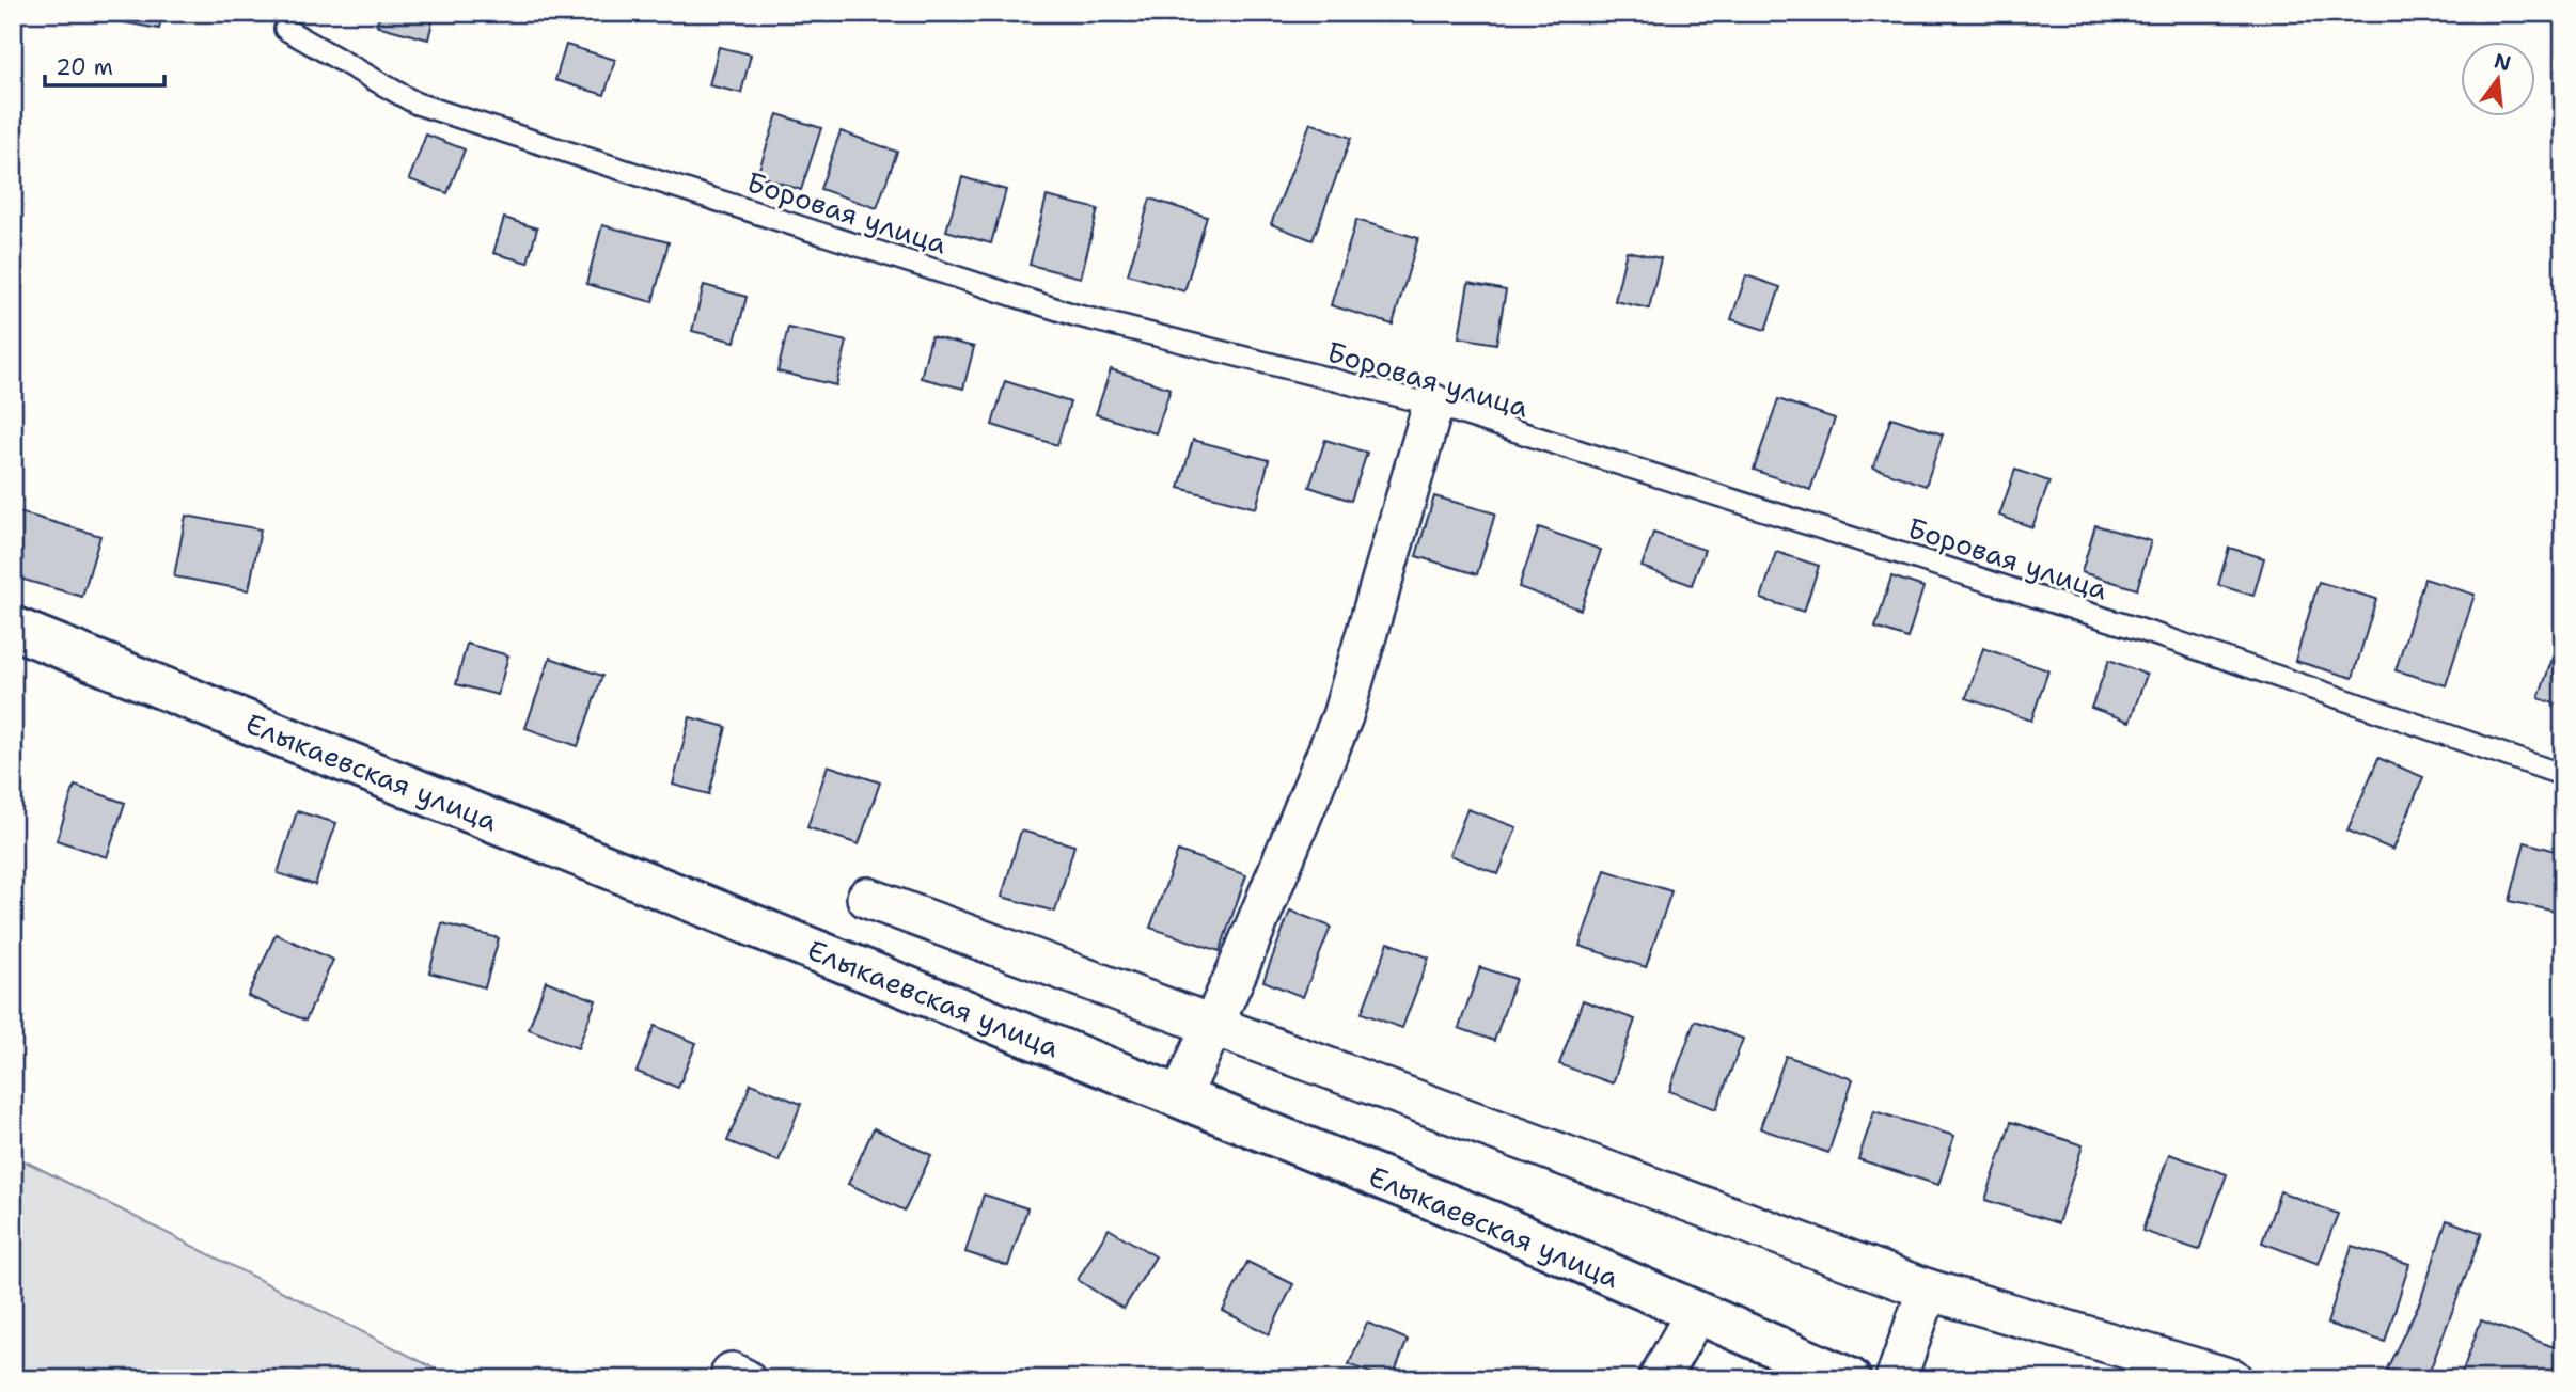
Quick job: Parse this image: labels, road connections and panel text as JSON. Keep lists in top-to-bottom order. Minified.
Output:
{"streets":{"street":["Елыкаевская улица"],"lane":["Боровая улица"]},"scale_bar":"20 m","north":"top"}
